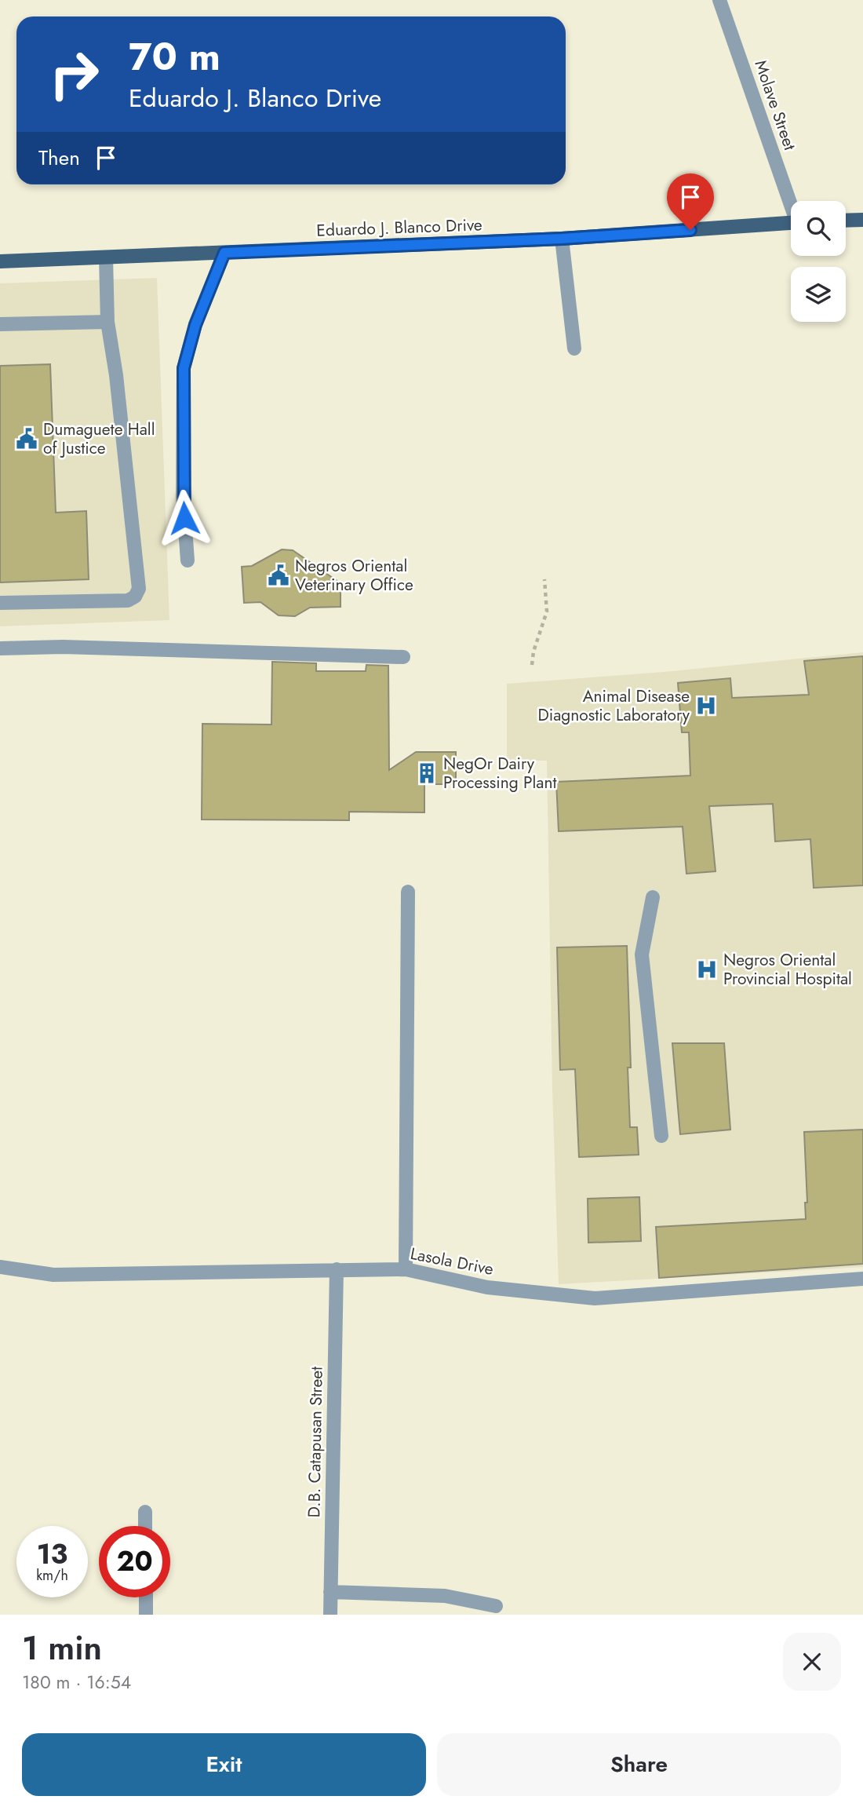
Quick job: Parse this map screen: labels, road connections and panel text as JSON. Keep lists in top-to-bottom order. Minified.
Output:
{"streets":{"main road":["Eduardo J. Blanco Drive"],"street":["Molave Street","Lasola Drive","D.B. Catapusan Street"]},"crossings":[["Lasola Drive","D.B. Catapusan Street"]],"places":{"public building":["Dumaguete Hall of Justice","Negros Oriental Veterinary Office"],"hospital":["Animal Disease Diagnostic Laboratory","Negros Oriental Provincial Hospital"],"building":["NegOr Dairy Processing Plant"]},"page":{"turn":["70 m","Eduardo J. Blanco Drive"],"then":"Then","speed":"13 km/h","limit":"20","heading":["1 min","180 m · 16:54"],"buttons":["Exit","Share"]}}
